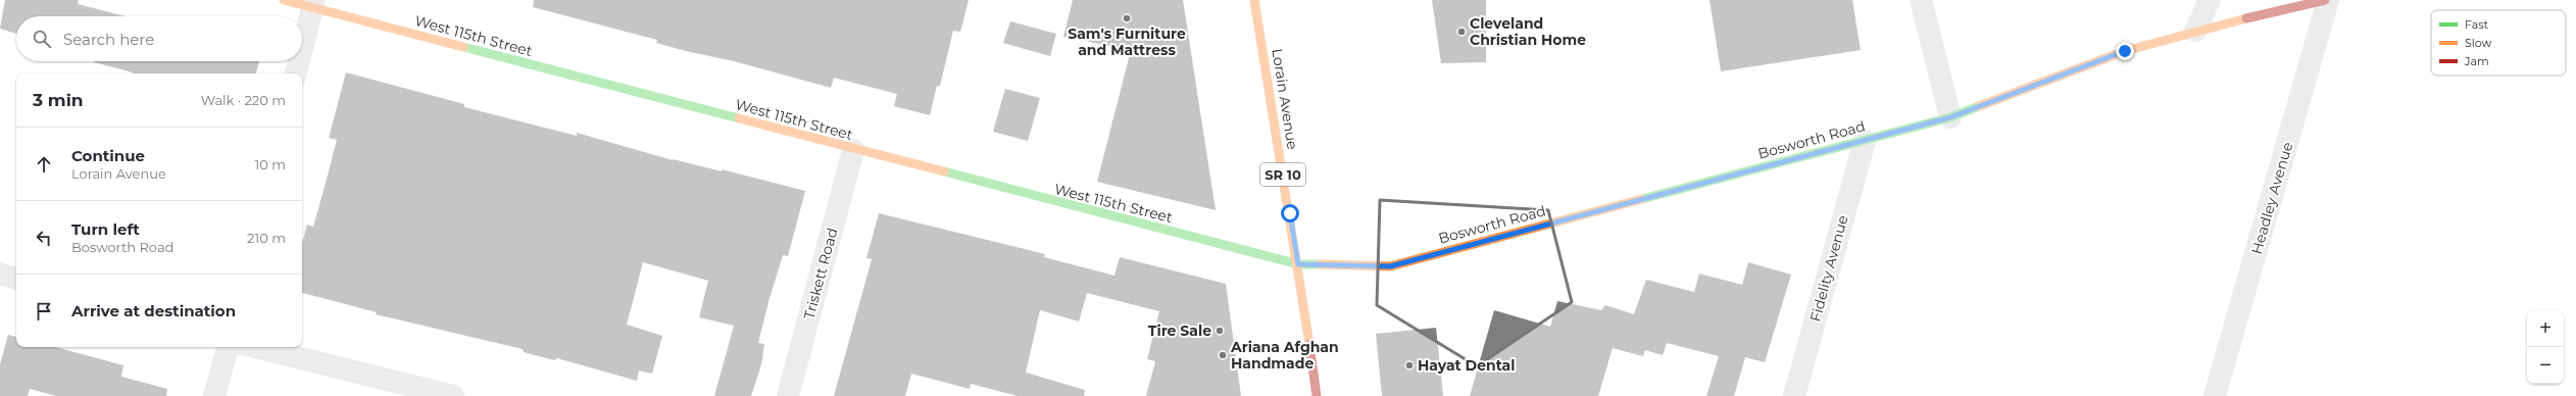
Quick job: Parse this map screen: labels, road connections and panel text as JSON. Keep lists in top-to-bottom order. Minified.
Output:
{"streets":{"street":["West 115th Street","Lorain Avenue","Bosworth Road","SR 10","Headley Avenue","Fidelity Avenue","Triskett Road"]},"crossings":[["West 115th Street","Lorain Avenue"],["West 115th Street","Bosworth Road"],["West 115th Street","Triskett Road"],["Lorain Avenue","Bosworth Road"],["Bosworth Road","Fidelity Avenue"]],"places":["Sam's Furniture and Mattress","Cleveland Christian Home","Tire Sale","Ariana Afghan Handmade","Hayat Dental"],"legend":["Fast","Slow","Jam"],"page":{"search":"Search here","heading":["3 min","Walk · 220 m"],"list":[["Continue","Lorain Avenue","10 m"],["Turn left","Bosworth Road","210 m"],"Arrive at destination"],"map_buttons":["+","−"]}}
